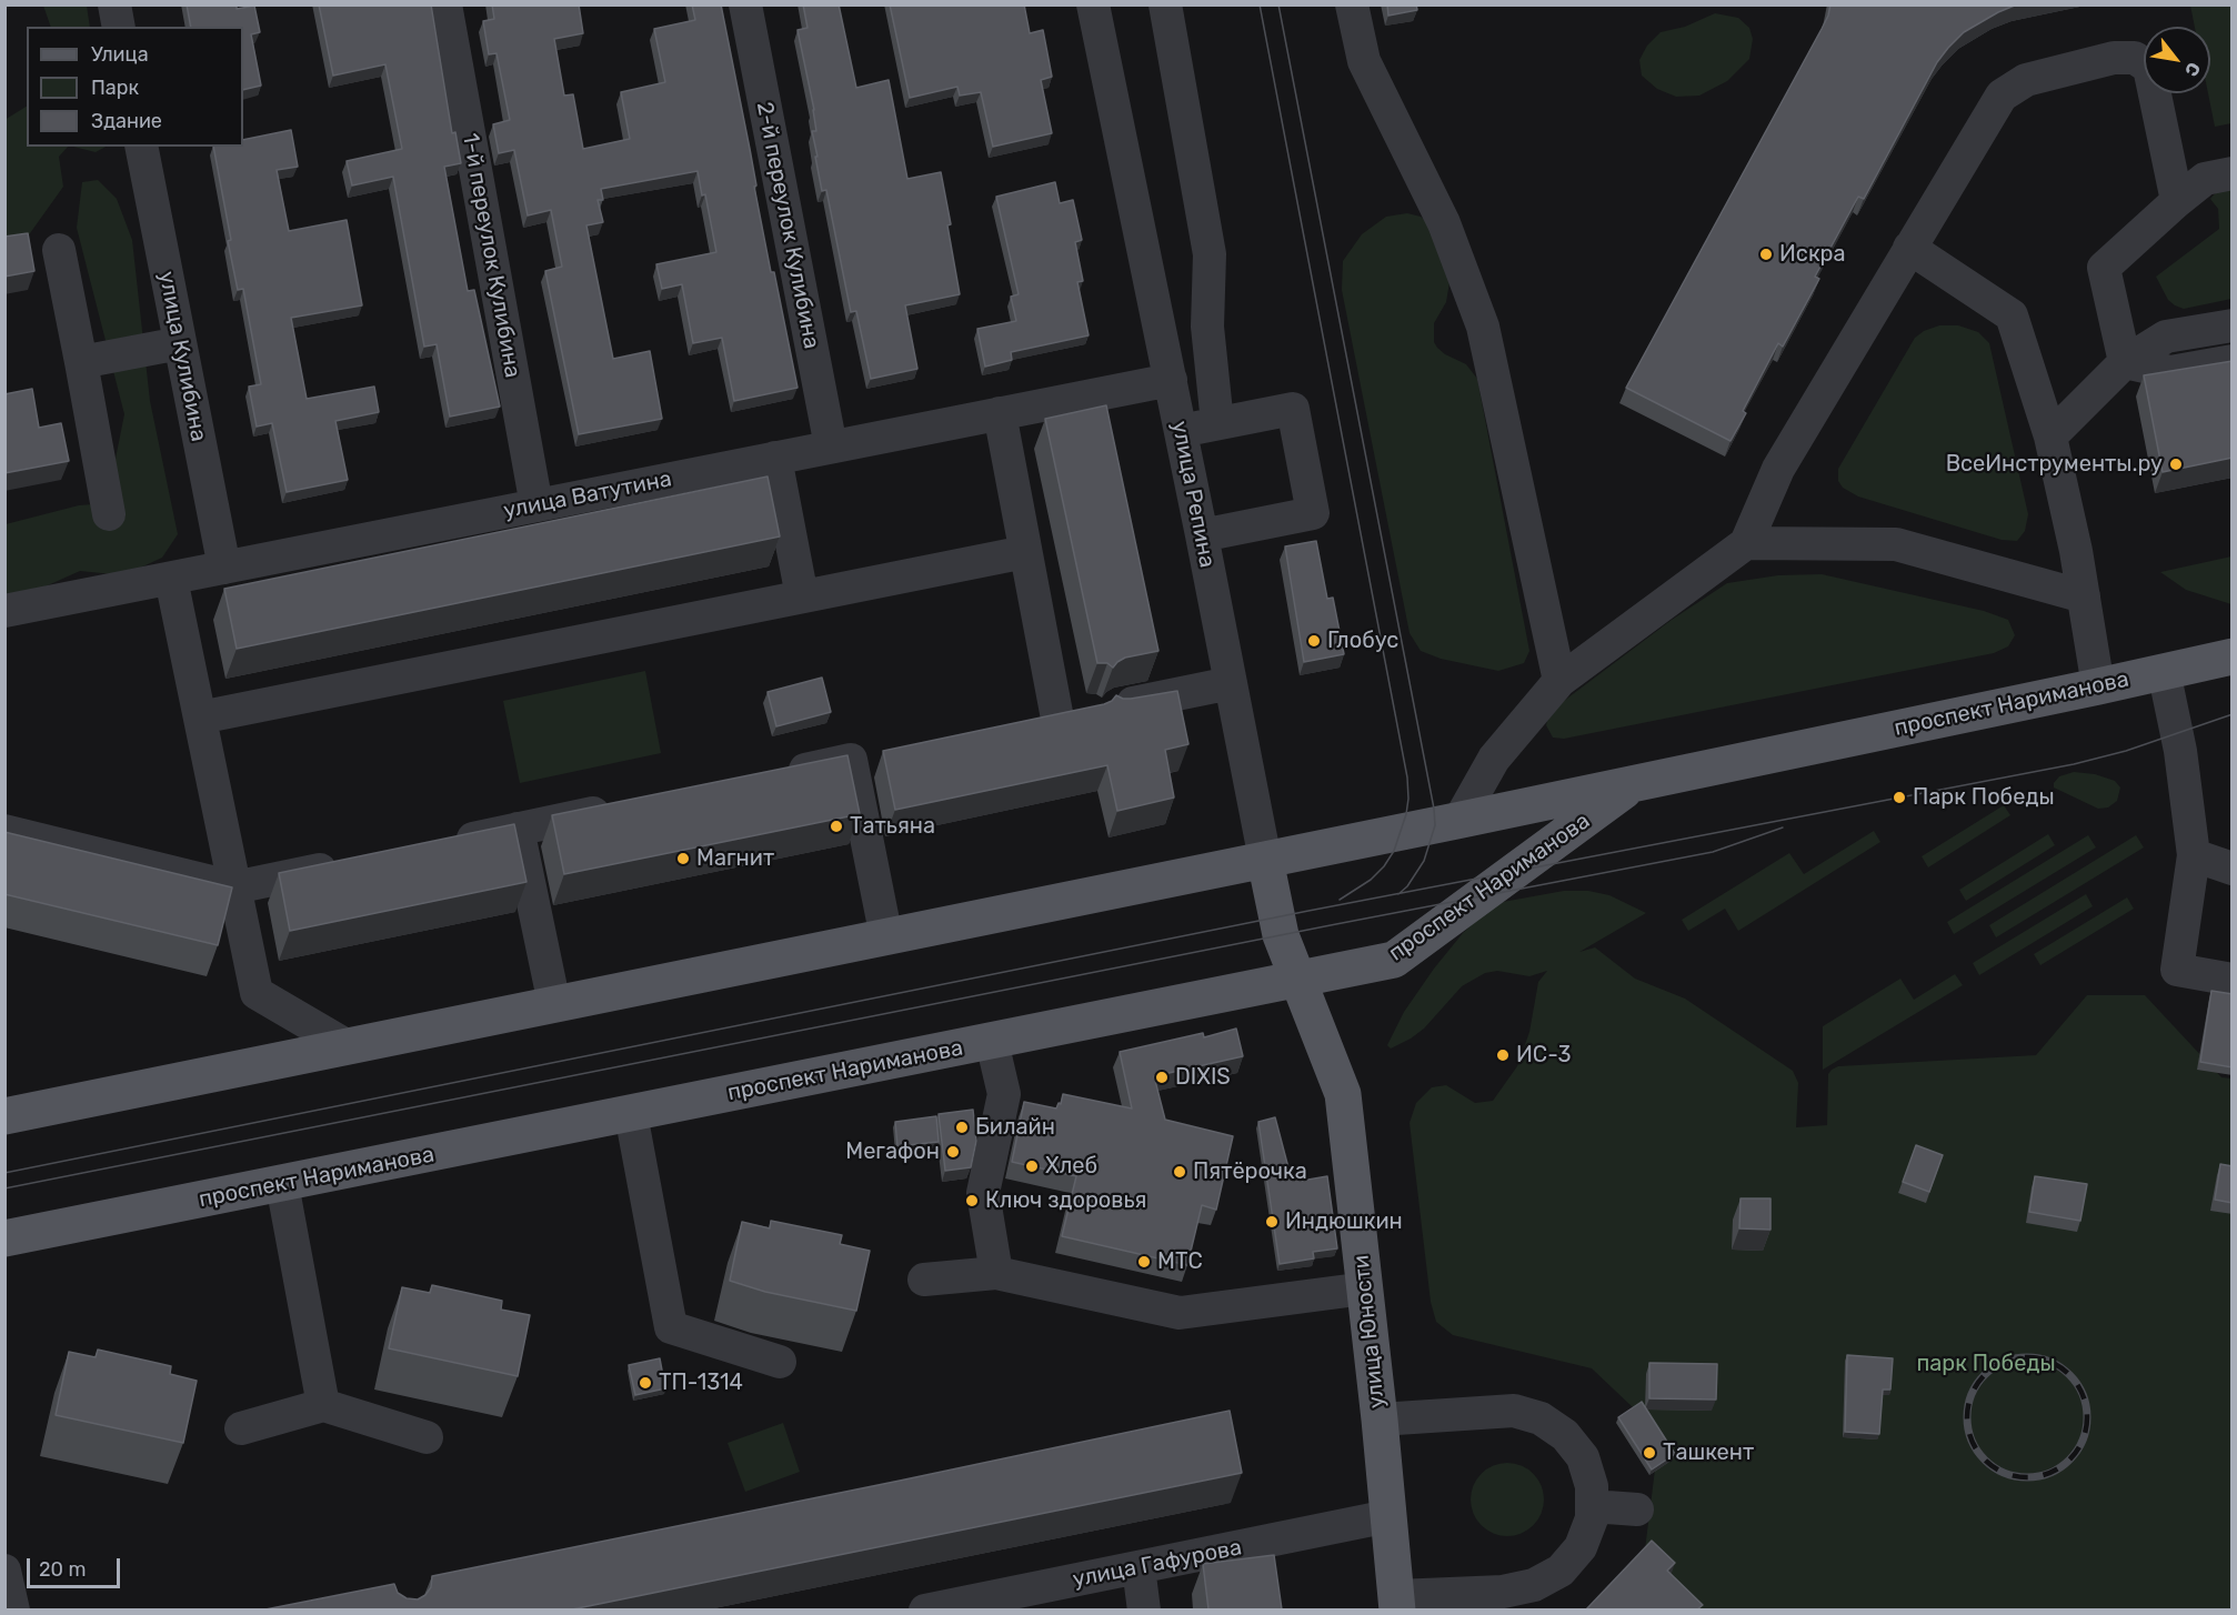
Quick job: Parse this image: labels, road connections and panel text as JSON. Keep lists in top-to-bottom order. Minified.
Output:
{"streets":{"main road":["улица Репина","проспект Нариманова","улица Юности"],"street":["2-й переулок Кулибина","1-й переулок Кулибина","улица Кулибина","улица Ватутина","улица Гафурова"]},"crossings":[["2-й переулок Кулибина","улица Ватутина"],["1-й переулок Кулибина","улица Ватутина"],["улица Кулибина","улица Ватутина"],["улица Репина","улица Ватутина"],["улица Репина","проспект Нариманова"],["улица Репина","улица Юности"],["проспект Нариманова","улица Юности"],["улица Юности","улица Гафурова"]],"parks":["парк Победы"],"places":["Искра","ВсеИнструменты.ру","Глобус","Парк Победы","Татьяна","Магнит","ИС-3","DIXIS","Билайн","Мегафон","Хлеб","Пятёрочка","Ключ здоровья","Индюшкин","МТС","ТП-1314","Ташкент"],"legend":["Улица","Парк","Здание"],"scale_bar":"20 m","north":"bottom right"}
